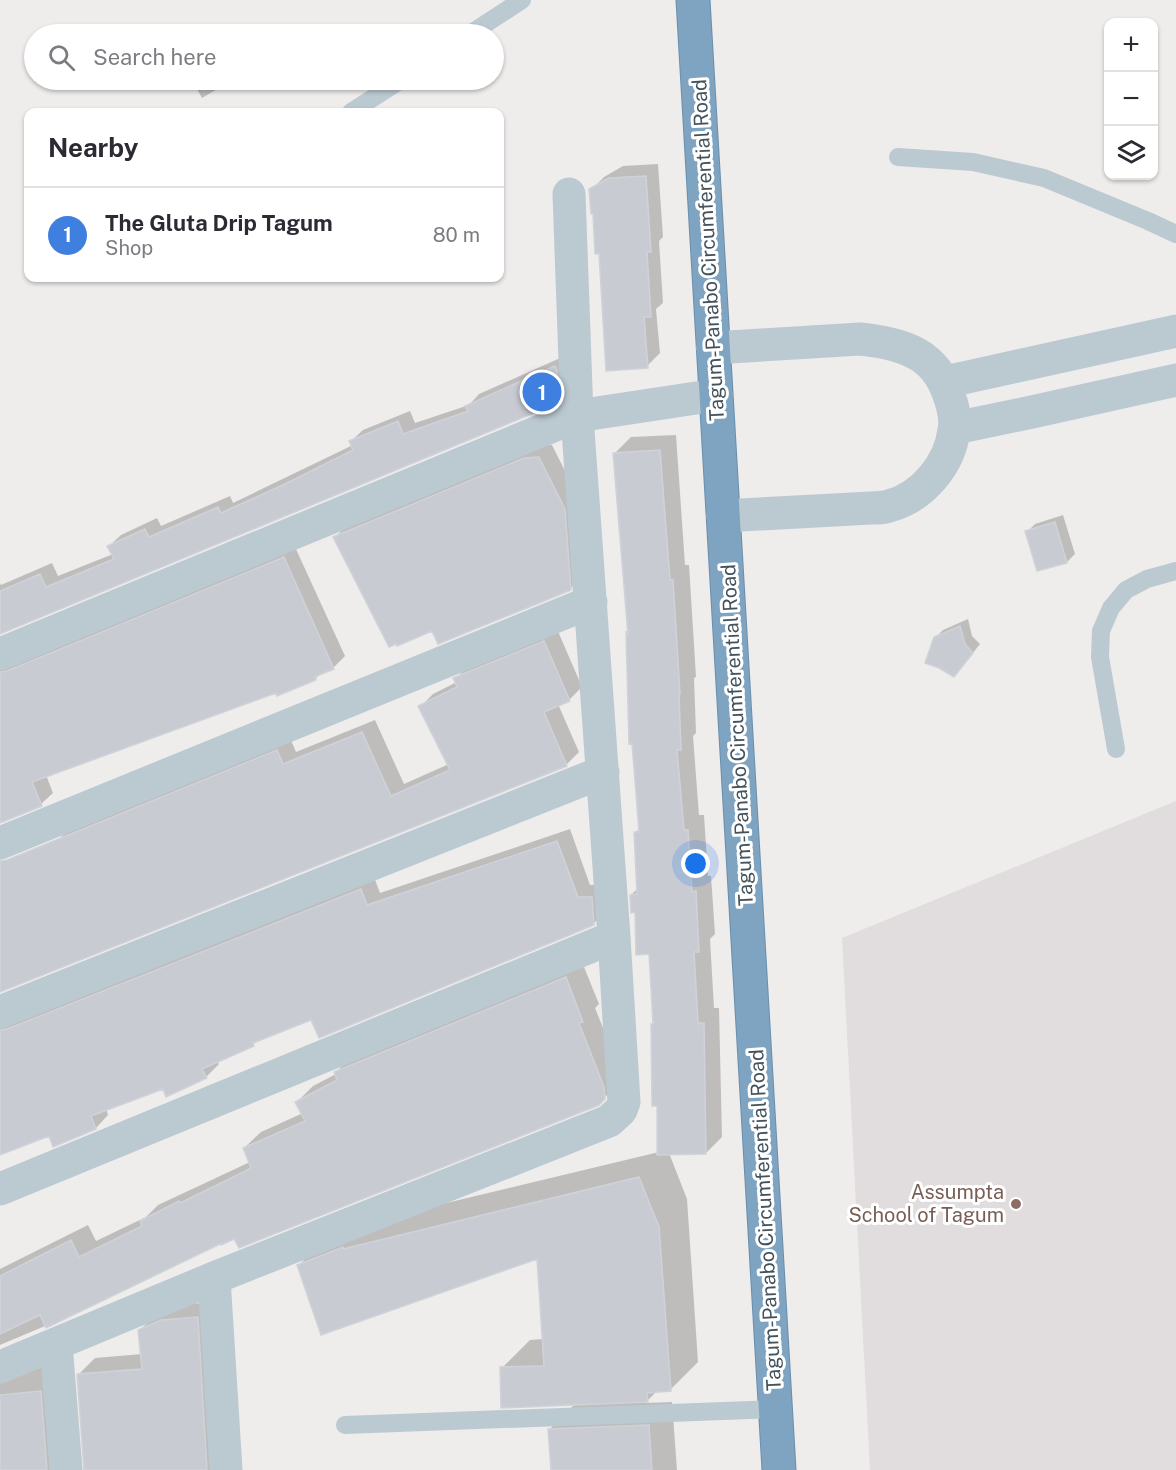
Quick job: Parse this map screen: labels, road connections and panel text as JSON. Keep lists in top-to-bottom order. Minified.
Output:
{"streets":{"highway":["Tagum-Panabo Circumferential Road"]},"places":["Assumpta School of Tagum"],"page":{"map_buttons":["+","−"],"search":"Search here","heading":"Nearby","list":[{"mark":"1","name":"The Gluta Drip Tagum","note":"Shop","value":"80 m"}],"pins":"1"}}
